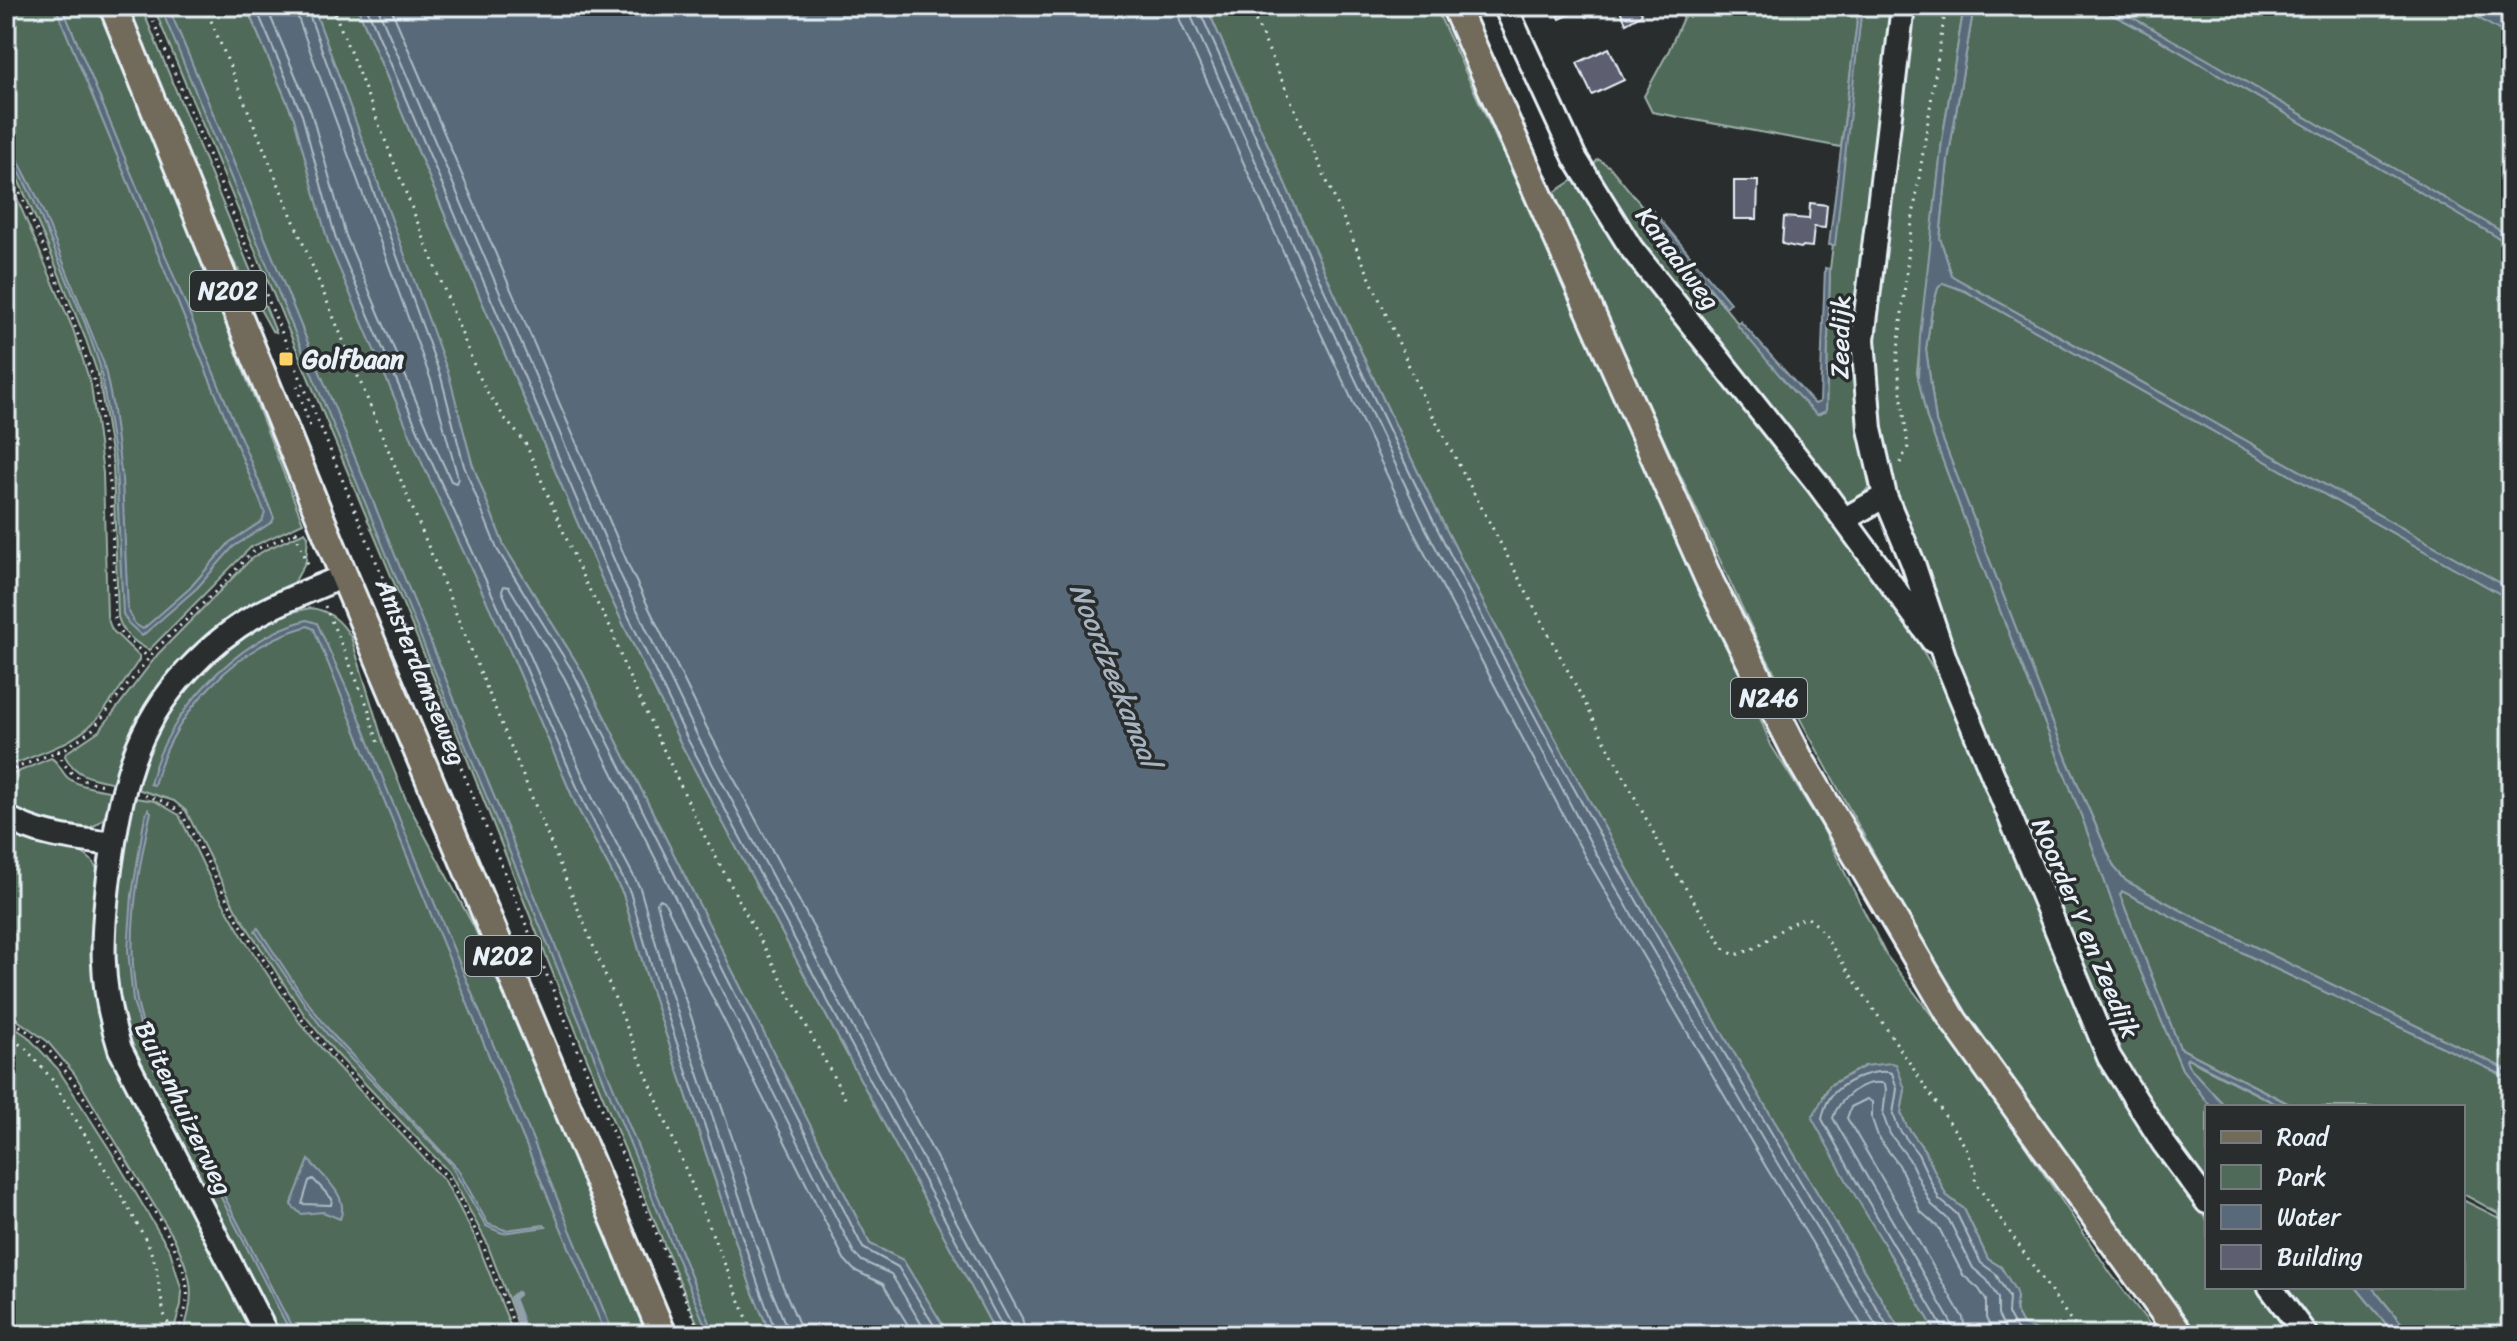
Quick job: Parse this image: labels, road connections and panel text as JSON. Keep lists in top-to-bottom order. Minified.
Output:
{"streets":{"main road":["N202","Amsterdamseweg","N246"],"street":["Kanaalweg","Zeedijk","Noorder Y en Zeedijk","Buitenhuizerweg"]},"crossings":[["Kanaalweg","Zeedijk"],["Kanaalweg","Noorder Y en Zeedijk"],["Zeedijk","Noorder Y en Zeedijk"],["Amsterdamseweg","Buitenhuizerweg"]],"water":["Noordzeekanaal"],"places":{"transit":["Golfbaan"]},"legend":["Road","Park","Water","Building"]}
